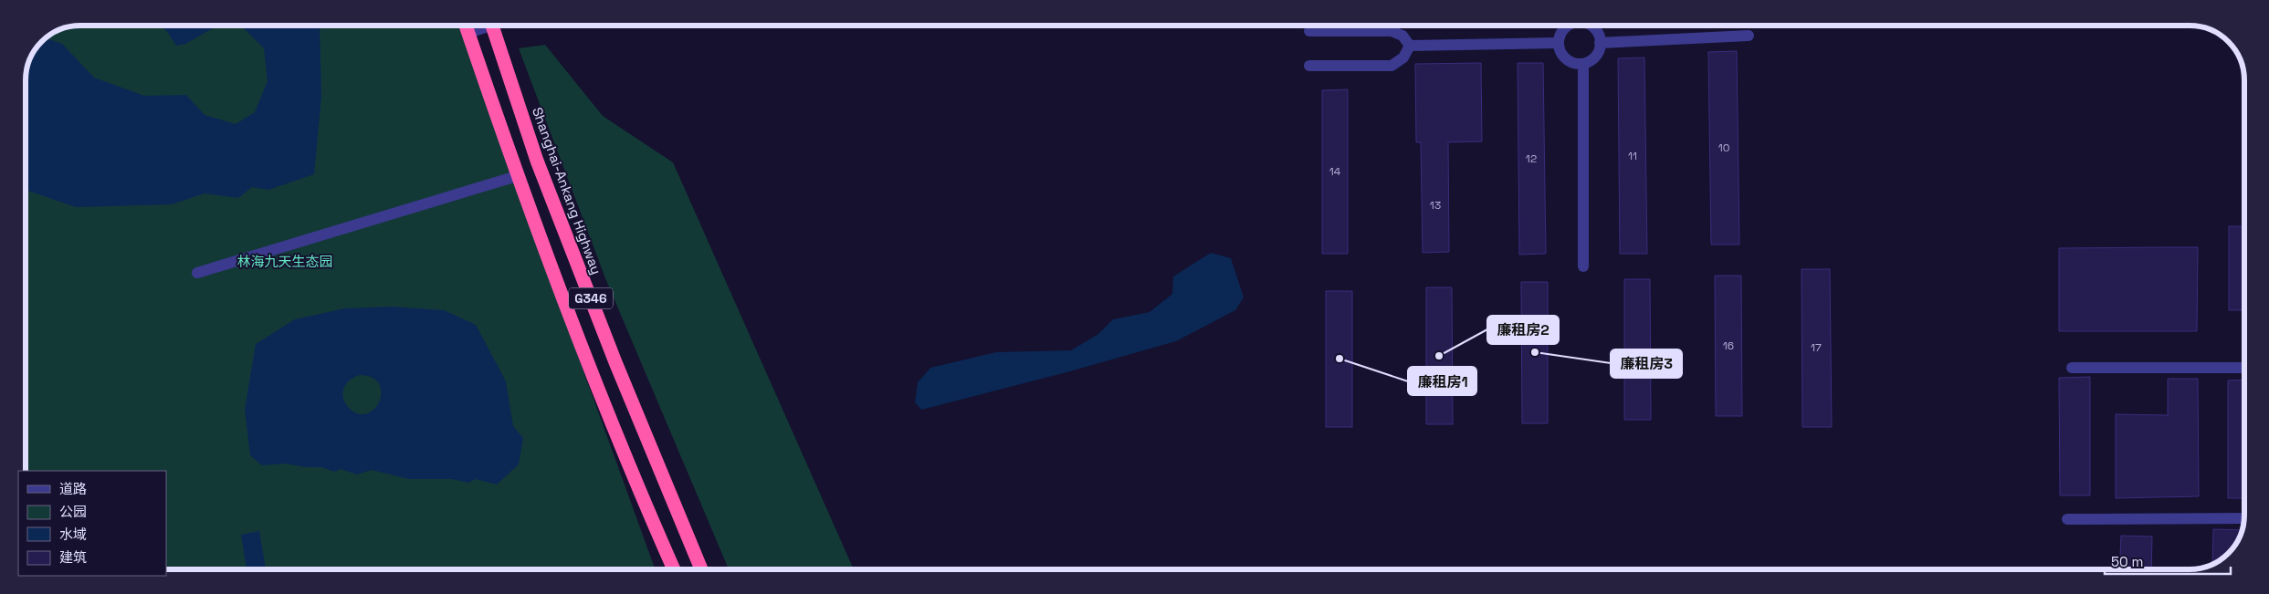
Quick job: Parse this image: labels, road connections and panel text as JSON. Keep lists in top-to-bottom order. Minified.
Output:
{"streets":{"highway":["Shanghai-Ankang Highway","G346"]},"parks":["林海九天生态园"],"places":["廉租房3","廉租房2","廉租房1"],"house_numbers":["10","11","12","14","13","16","17"],"legend":["道路","公园","水域","建筑"],"scale_bar":"50 m"}
